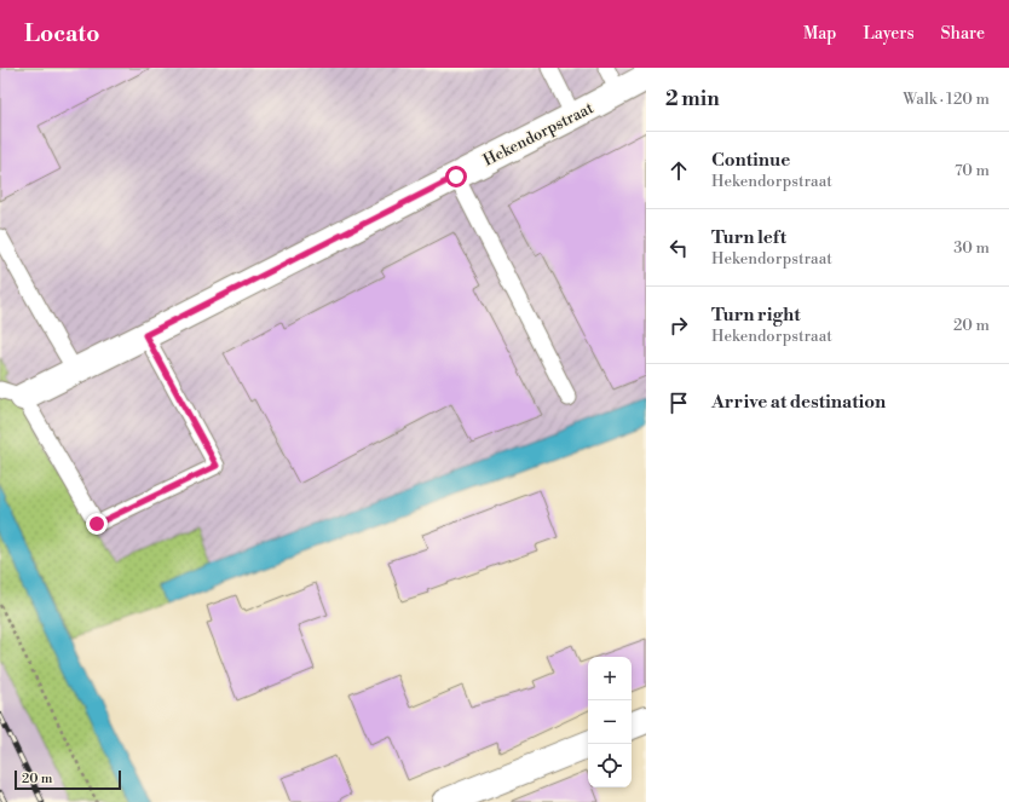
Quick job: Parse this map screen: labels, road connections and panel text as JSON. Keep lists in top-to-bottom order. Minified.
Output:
{"streets":{"street":["Hekendorpstraat"]},"scale_bar":"20 m","page":{"header":"Locato","nav":["Map","Layers","Share"],"heading":["2 min","Walk · 120 m"],"list":[["Continue","Hekendorpstraat","70 m"],["Turn left","Hekendorpstraat","30 m"],["Turn right","Hekendorpstraat","20 m"],"Arrive at destination"],"map_buttons":["+","−"],"scale":"20 m"}}
